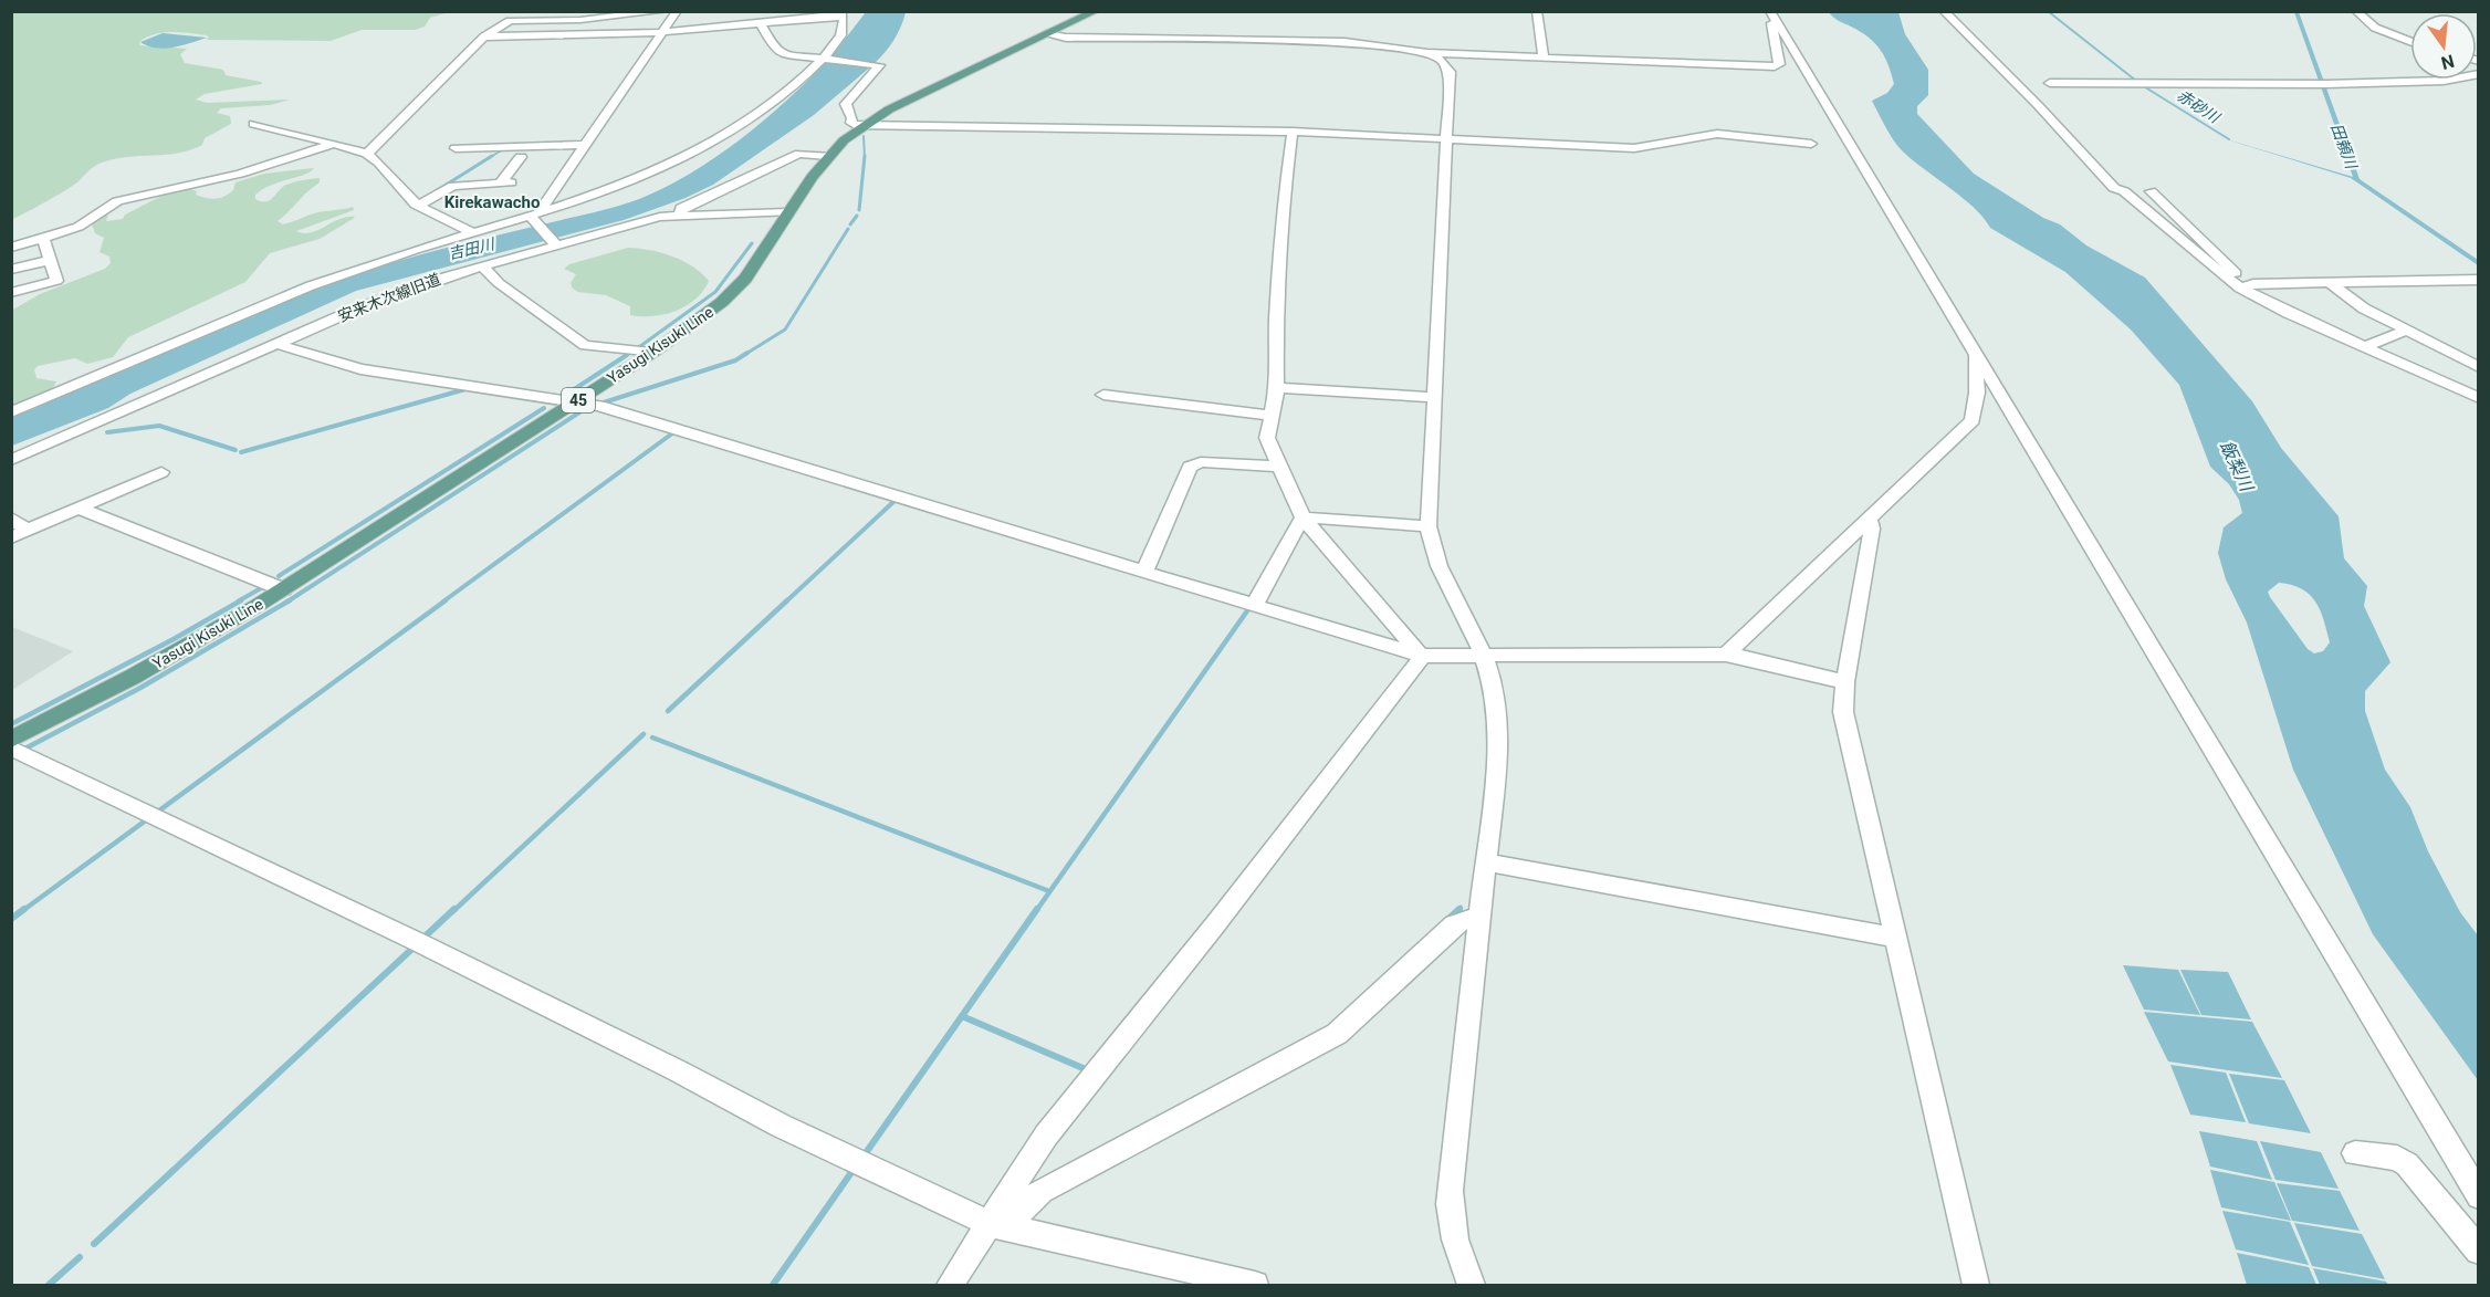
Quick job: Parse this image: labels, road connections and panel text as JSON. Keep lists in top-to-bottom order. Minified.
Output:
{"streets":{"main road":["Yasugi Kisuki Line","45"],"street":["安来木次線旧道"]},"crossings":[["安来木次線旧道","Yasugi Kisuki Line"]],"districts":["Kirekawacho"],"water":["赤砂川","田頼川","吉田川","飯梨川"],"north":"bottom"}
